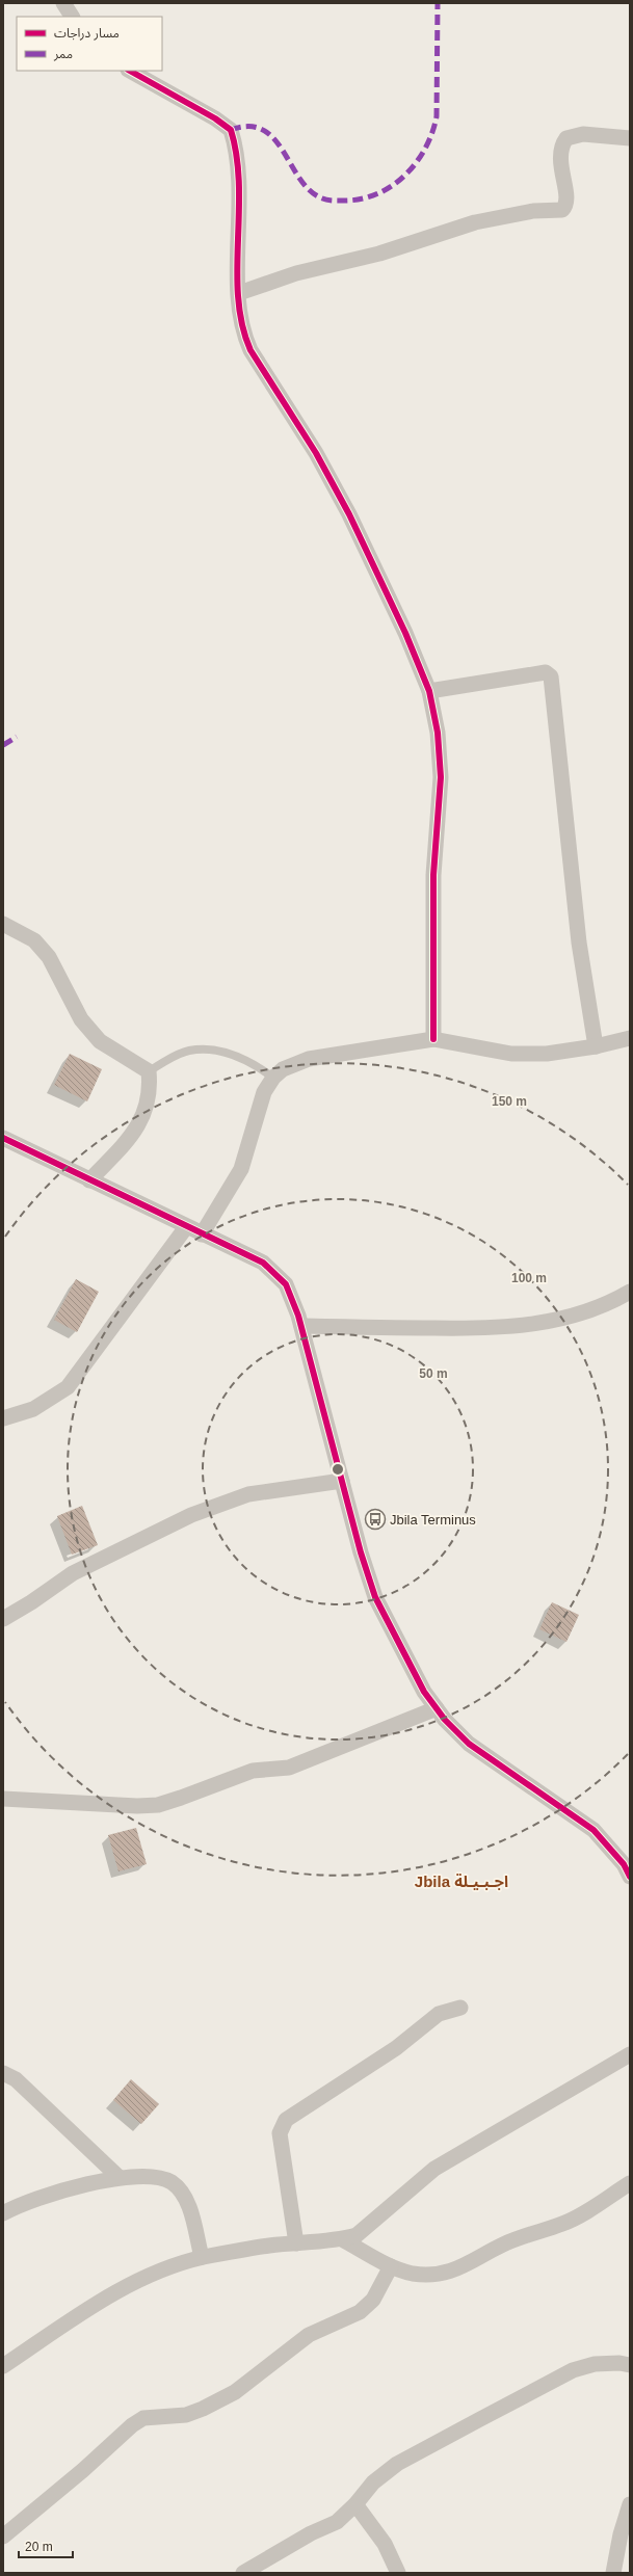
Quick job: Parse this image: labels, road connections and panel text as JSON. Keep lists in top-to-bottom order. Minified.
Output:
{"districts":["Jbila اجـبـيـلة"],"places":{"bus stop":["Jbila Terminus"]},"legend":["مسار دراجات","ممر"],"scale_bar":"20 m","rings":["150 m","100 m","50 m"]}
